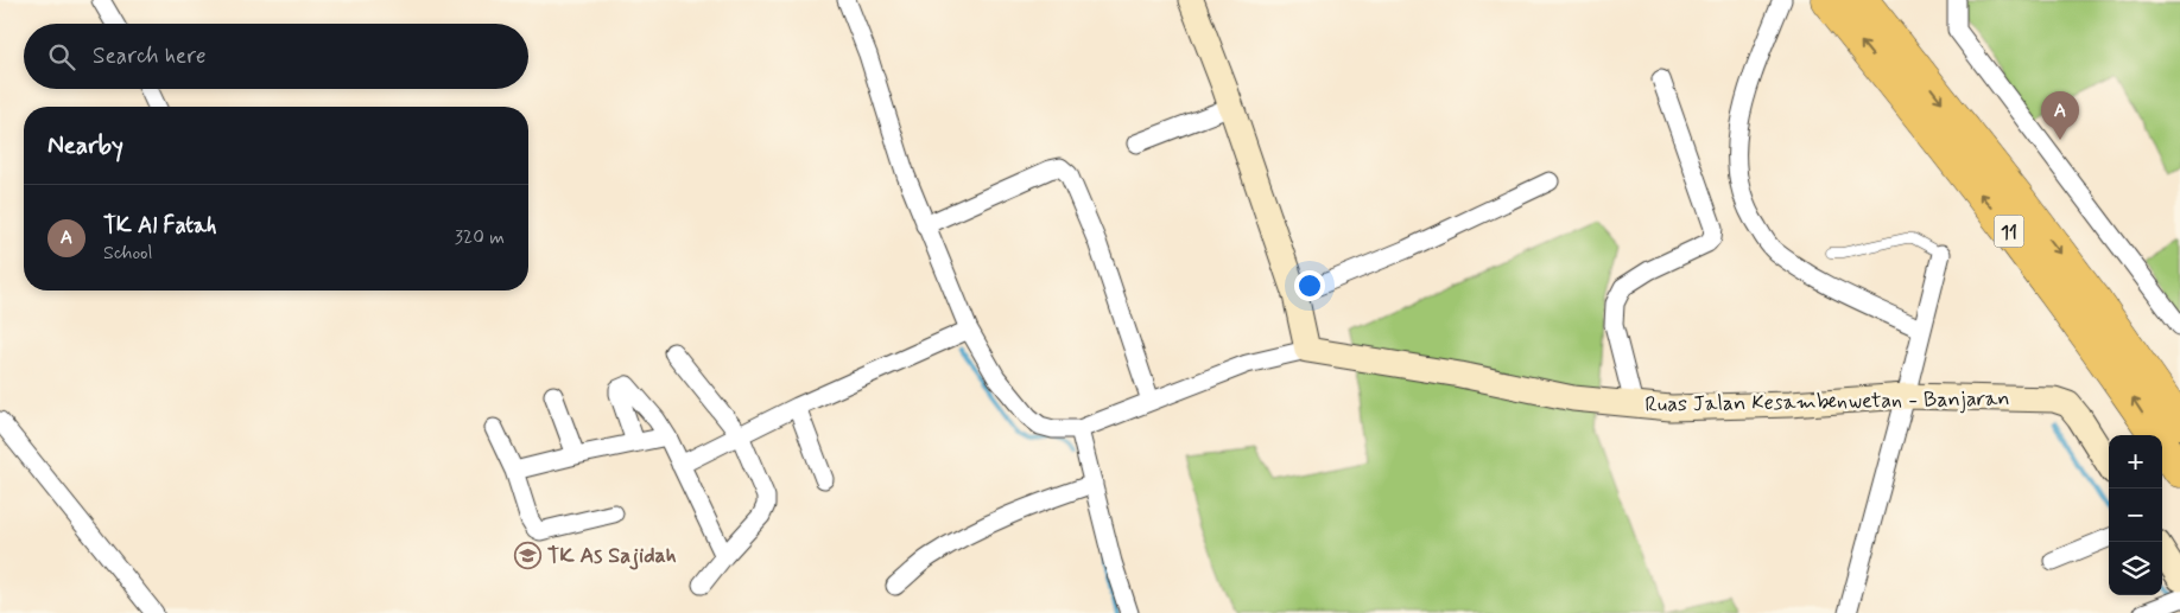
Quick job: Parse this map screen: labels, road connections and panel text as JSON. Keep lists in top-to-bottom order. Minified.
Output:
{"streets":{"highway":["11"],"main road":["Ruas Jalan Kesambenwetan - Banjaran"]},"places":{"school or university":["TK As Sajidah"]},"page":{"search":"Search here","pins":"A","heading":"Nearby","list":[{"mark":"A","name":"TK Al Fatah","note":"School","value":"320 m"}],"map_buttons":["+","−"]}}
